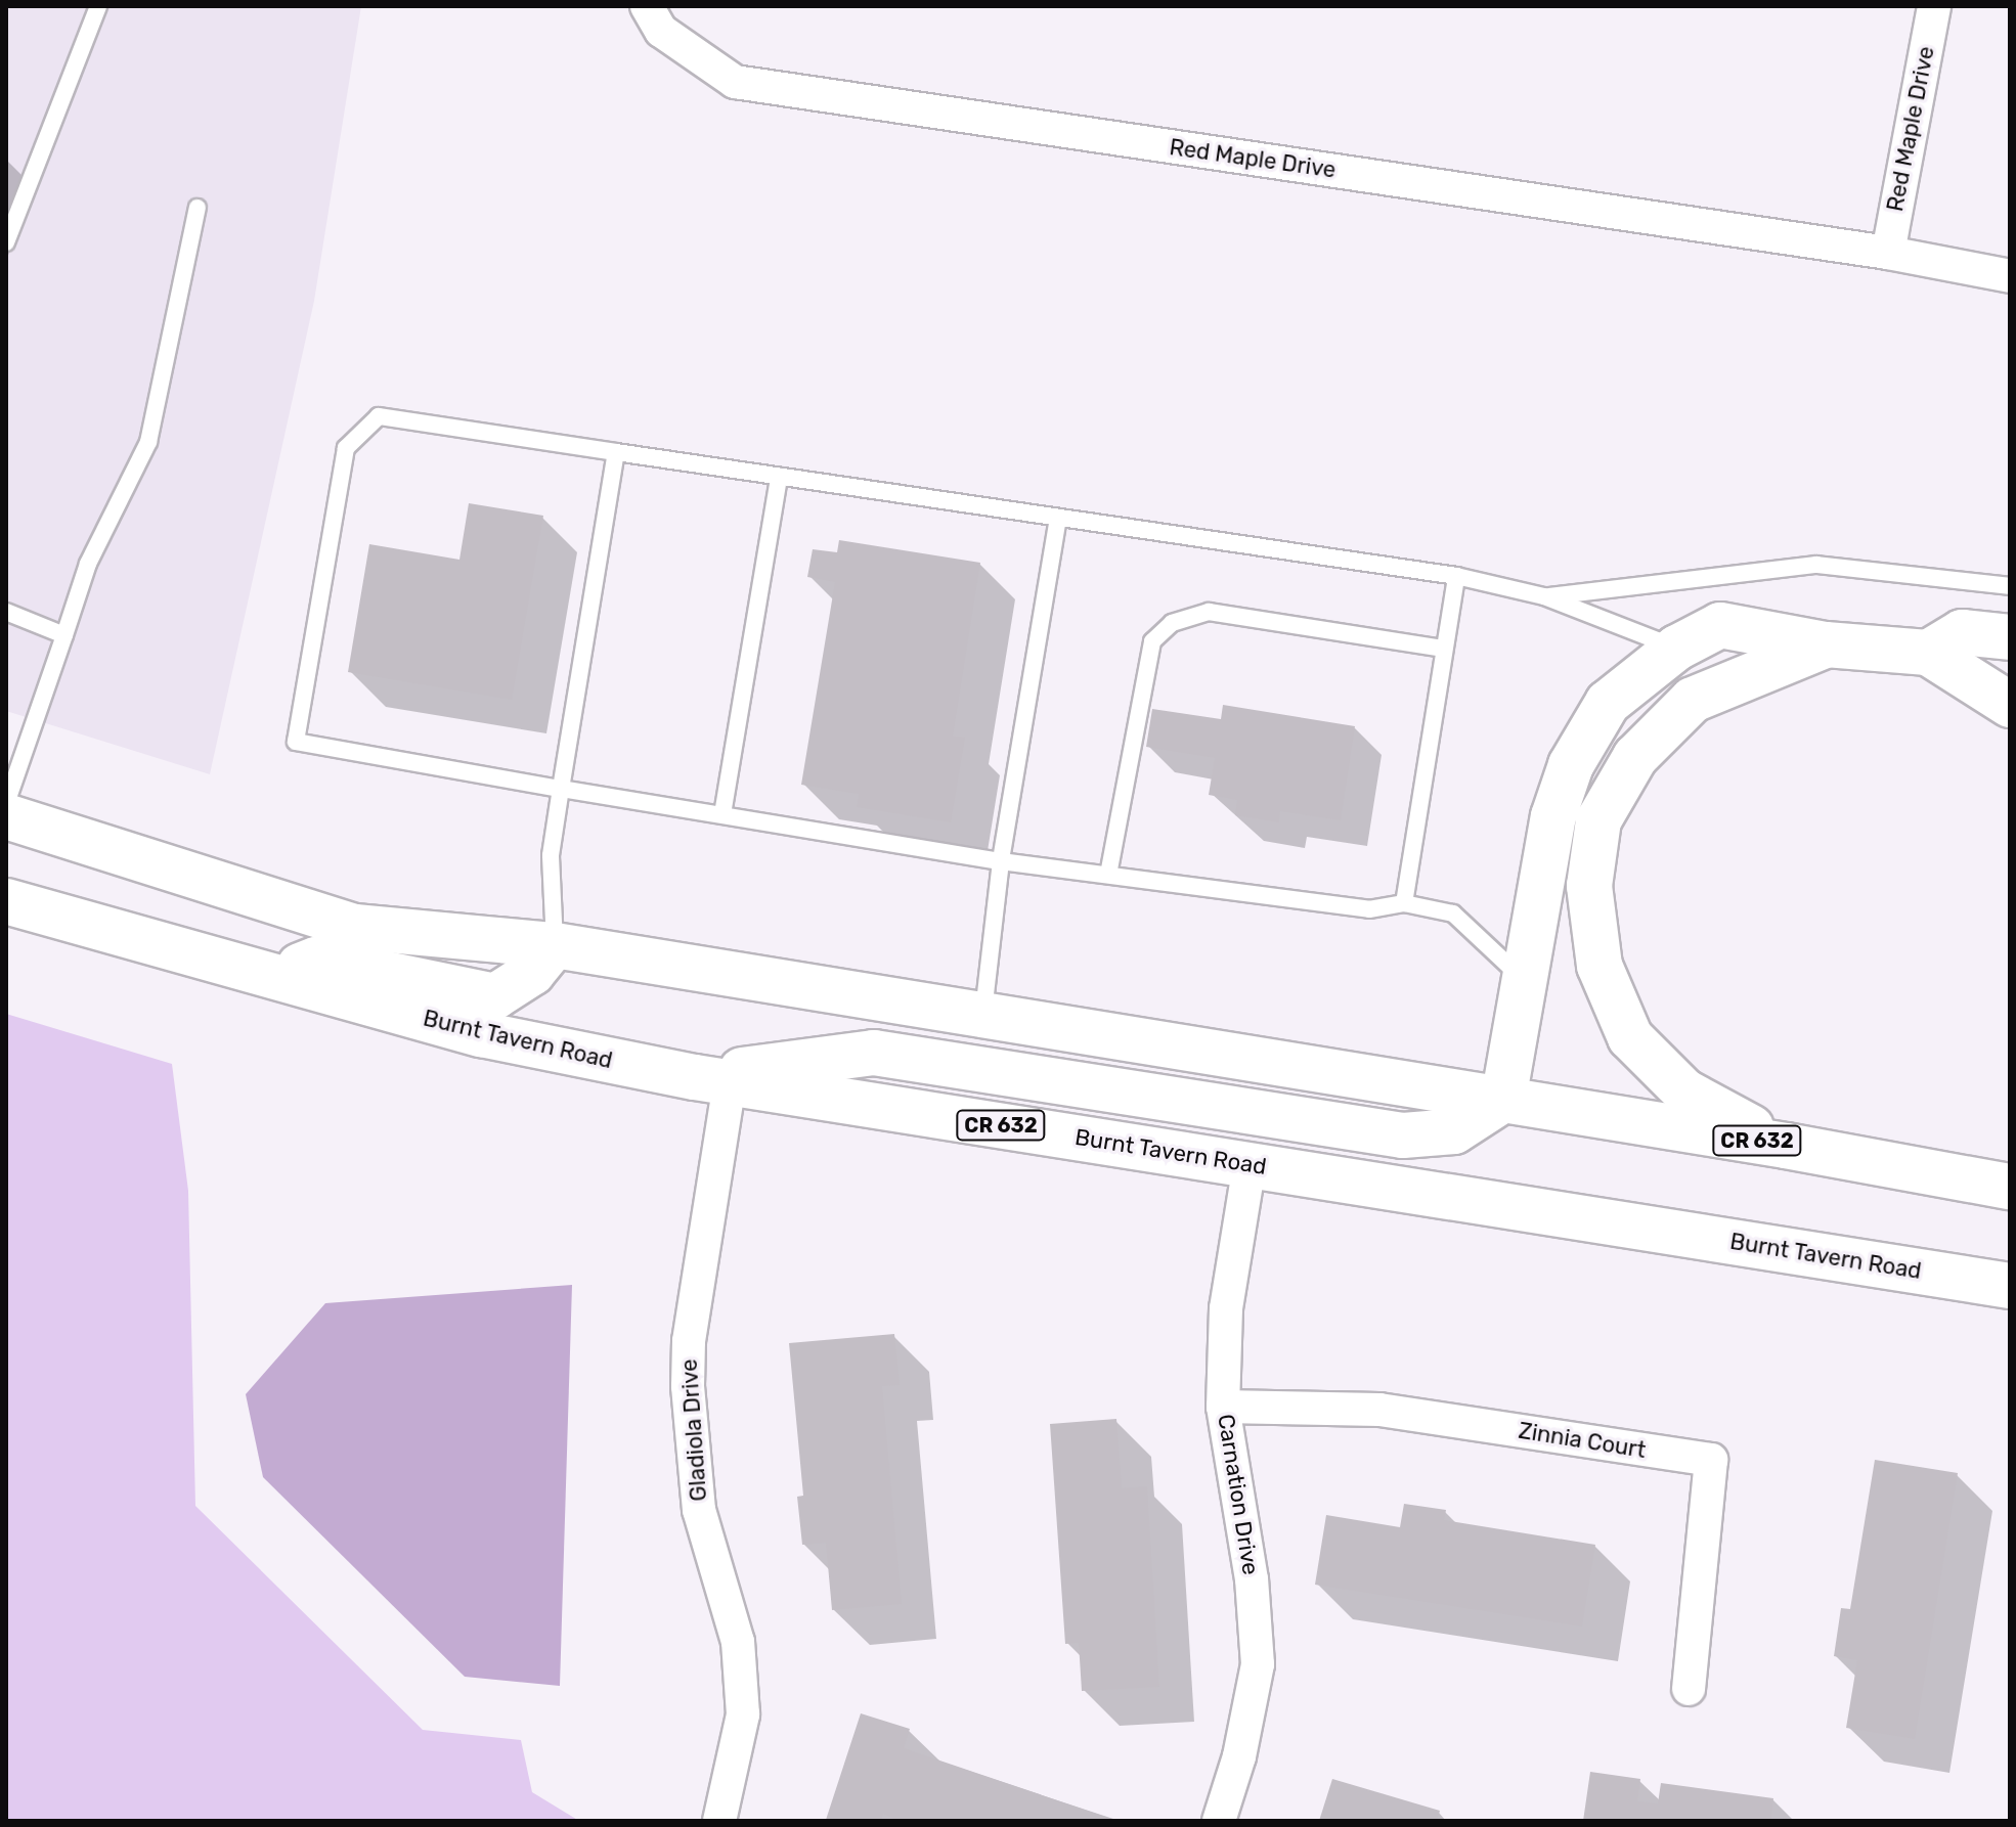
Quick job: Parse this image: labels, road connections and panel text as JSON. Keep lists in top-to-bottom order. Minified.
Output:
{"streets":{"main road":["Burnt Tavern Road","CR 632"],"street":["Red Maple Drive","Gladiola Drive","Zinnia Court","Carnation Drive"]},"crossings":[["Burnt Tavern Road","Gladiola Drive"],["Burnt Tavern Road","Carnation Drive"],["Zinnia Court","Carnation Drive"]]}
